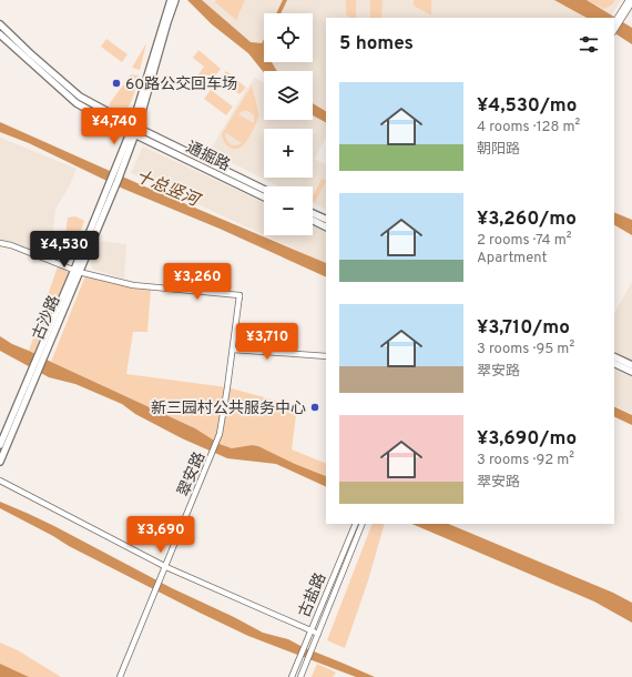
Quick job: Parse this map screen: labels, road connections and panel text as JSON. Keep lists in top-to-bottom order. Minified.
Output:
{"streets":{"main road":["通掘路","古沙路"],"street":["翠安路","古盐路"]},"crossings":[["通掘路","古沙路"],["古沙路","翠安路"]],"water":["十总竖河"],"places":["60路公交回车场","新三园村公共服务中心"],"page":{"map_buttons":["+","−"],"heading":"5 homes","list":[{"name":"¥4,530/mo","note":"4 rooms · 128 m² · 朝阳路"},{"name":"¥3,260/mo","note":"2 rooms · 74 m² · Apartment"},{"name":"¥3,710/mo","note":"3 rooms · 95 m² · 翠安路"},{"name":"¥3,690/mo","note":"3 rooms · 92 m² · 翠安路"}],"price":["¥4,740","¥4,530","¥3,260","¥3,710","¥3,690"]}}
